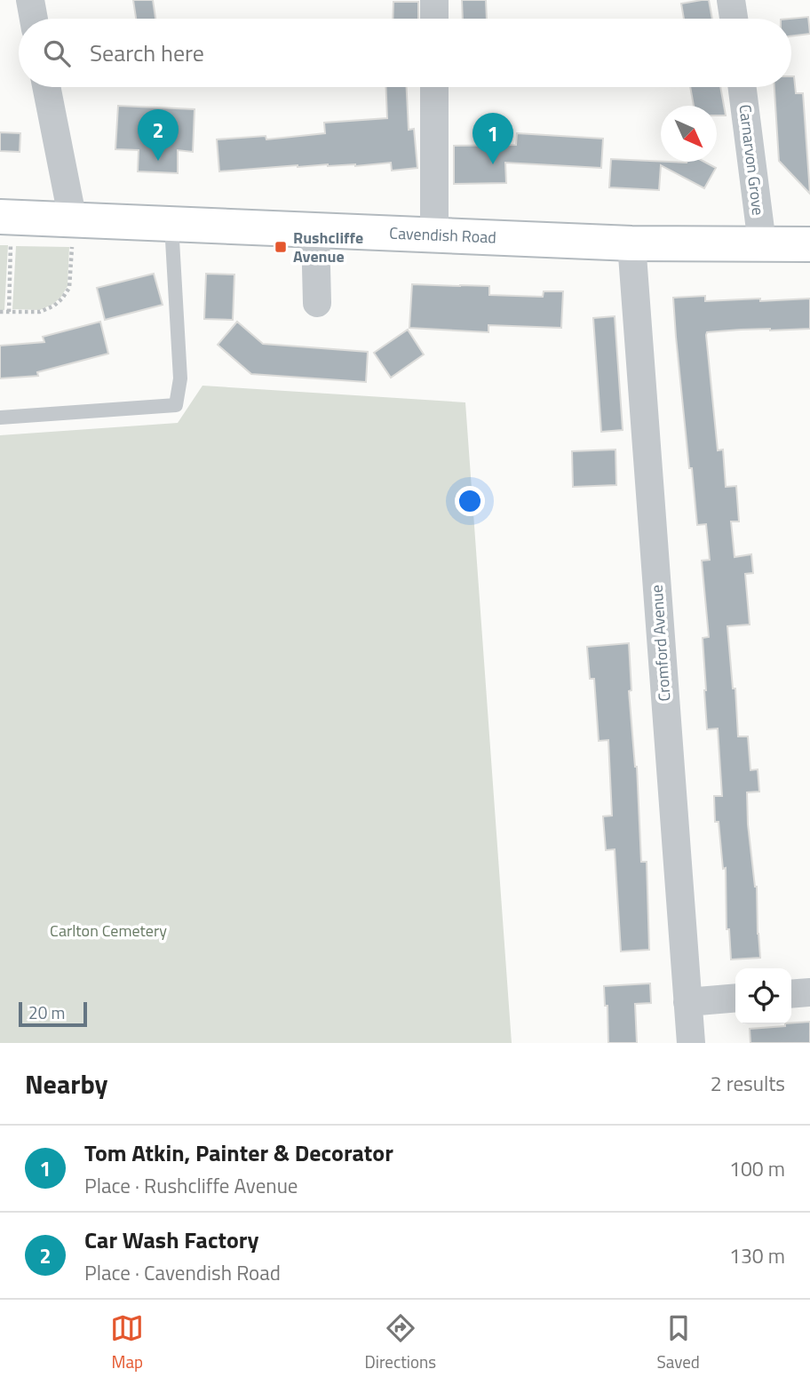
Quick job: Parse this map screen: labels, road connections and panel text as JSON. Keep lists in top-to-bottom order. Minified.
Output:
{"streets":{"street":["Carnarvon Grove","Cavendish Road","Cromford Avenue"]},"crossings":[["Carnarvon Grove","Cavendish Road"],["Cavendish Road","Cromford Avenue"]],"parks":["Carlton Cemetery"],"places":{"transit":["Rushcliffe Avenue"]},"scale_bar":"20 m","north":"bottom right","page":{"search":"Search here","pins":["2","1"],"scale":"20 m","heading":["Nearby","2 results"],"list":[{"mark":"1","name":"Tom Atkin, Painter & Decorator","note":"Place · Rushcliffe Avenue","value":"100 m"},{"mark":"2","name":"Car Wash Factory","note":"Place · Cavendish Road","value":"130 m"}],"nav":["Map","Directions","Saved"]}}
